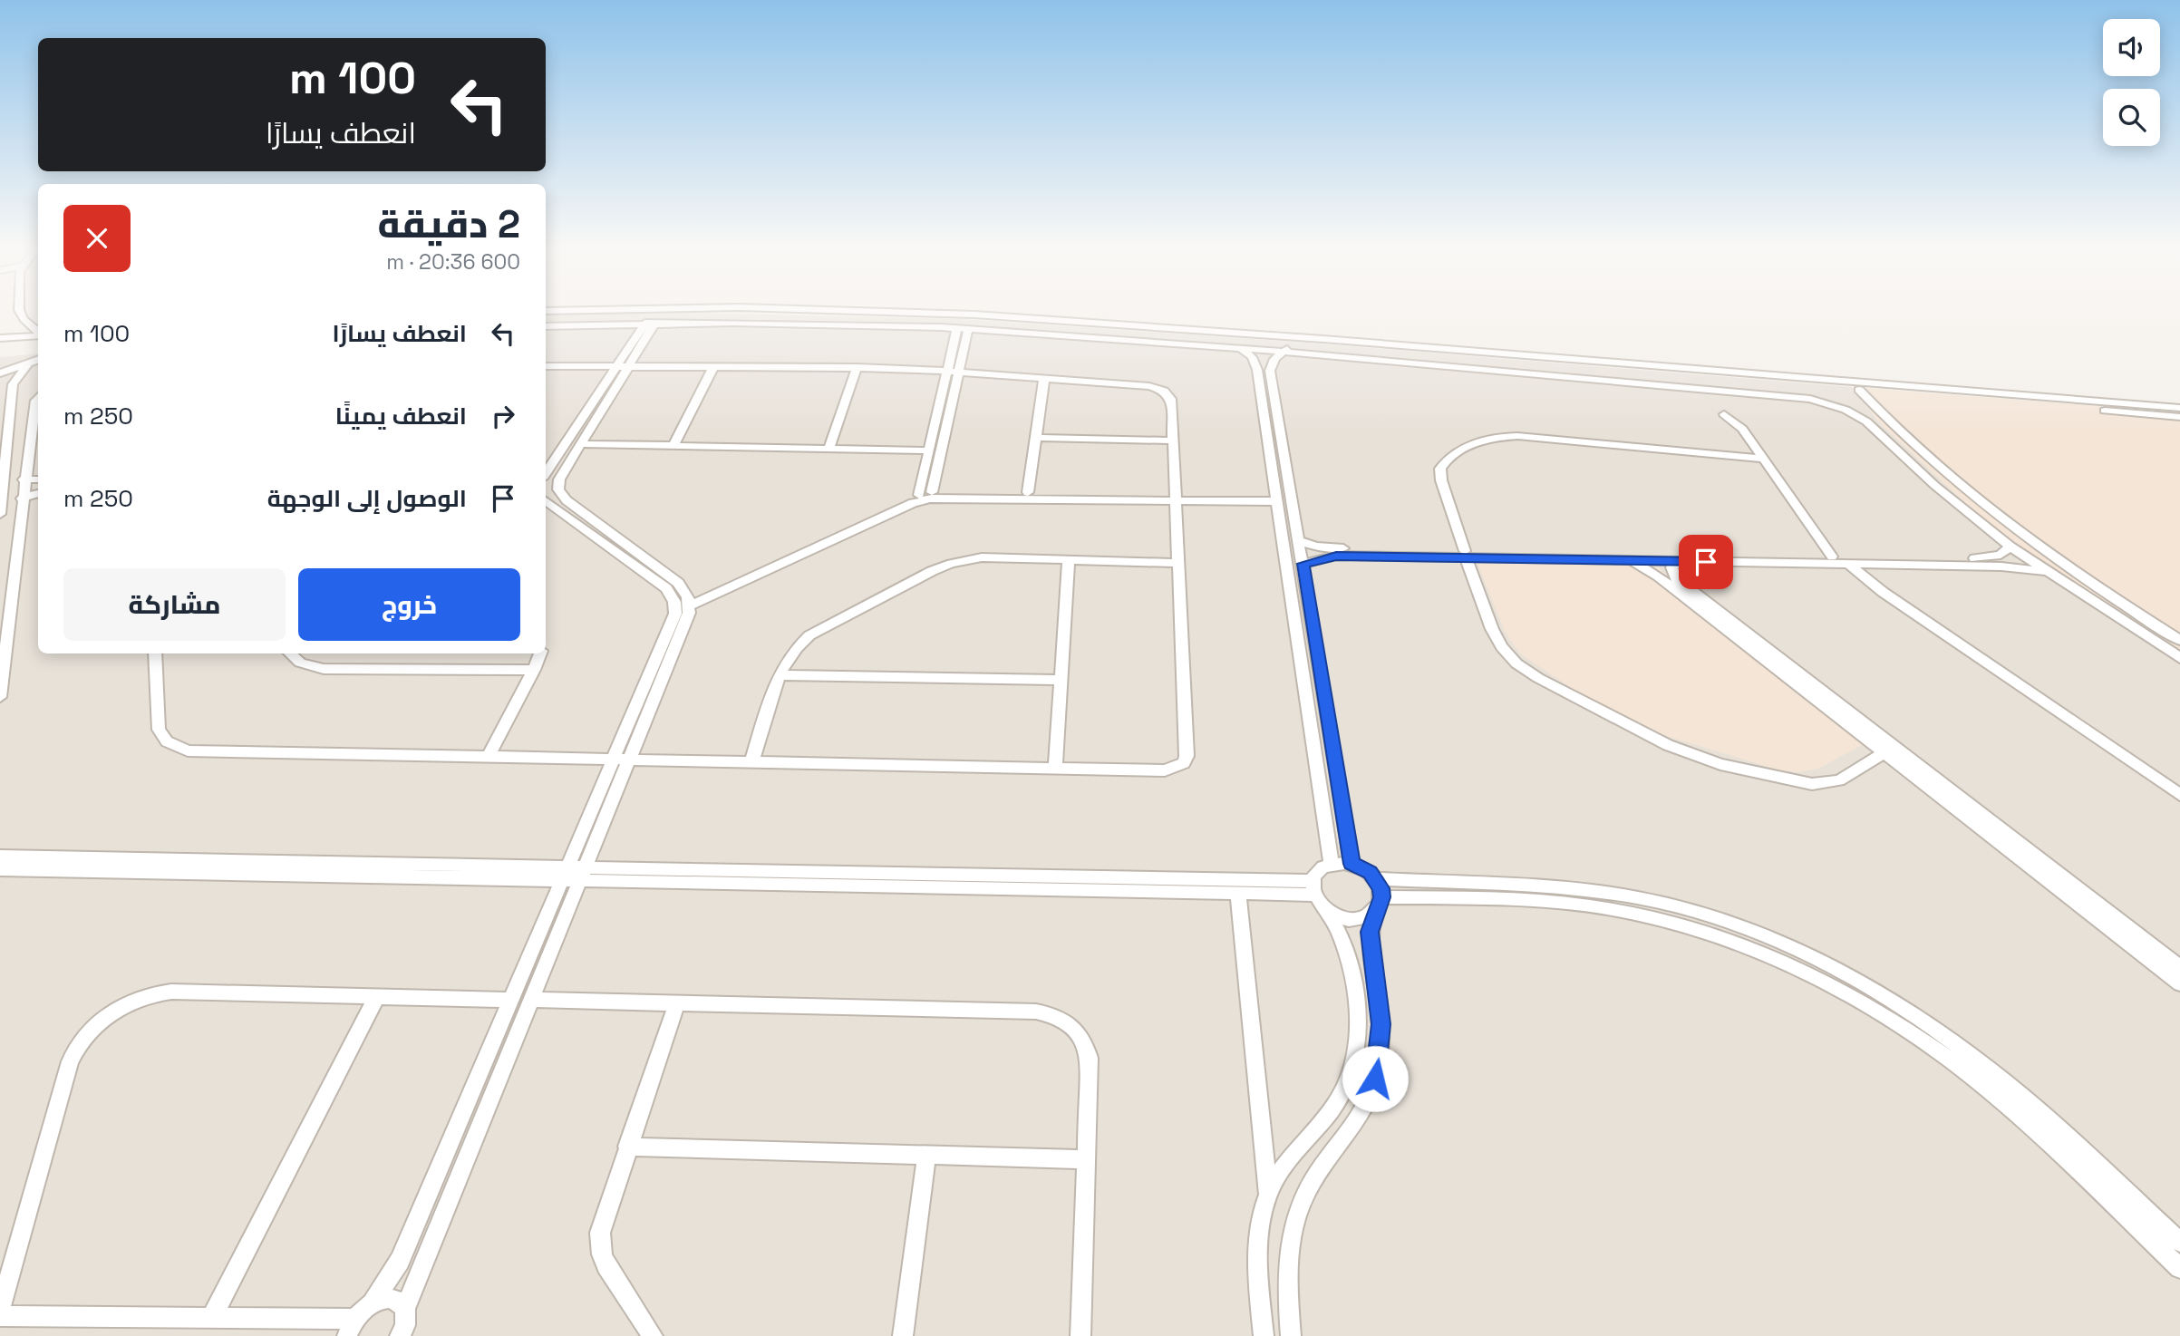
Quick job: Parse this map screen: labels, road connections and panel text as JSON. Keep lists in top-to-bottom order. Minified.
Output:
{"page":{"turn":["100 m","انعطف يسارًا"],"heading":["2 دقيقة","600 m · 20:36"],"list":[{"name":"انعطف يسارًا","value":"100 m"},{"name":"انعطف يمينًا","value":"250 m"},{"name":"الوصول إلى الوجهة","value":"250 m"}],"buttons":["خروج","مشاركة"]}}
